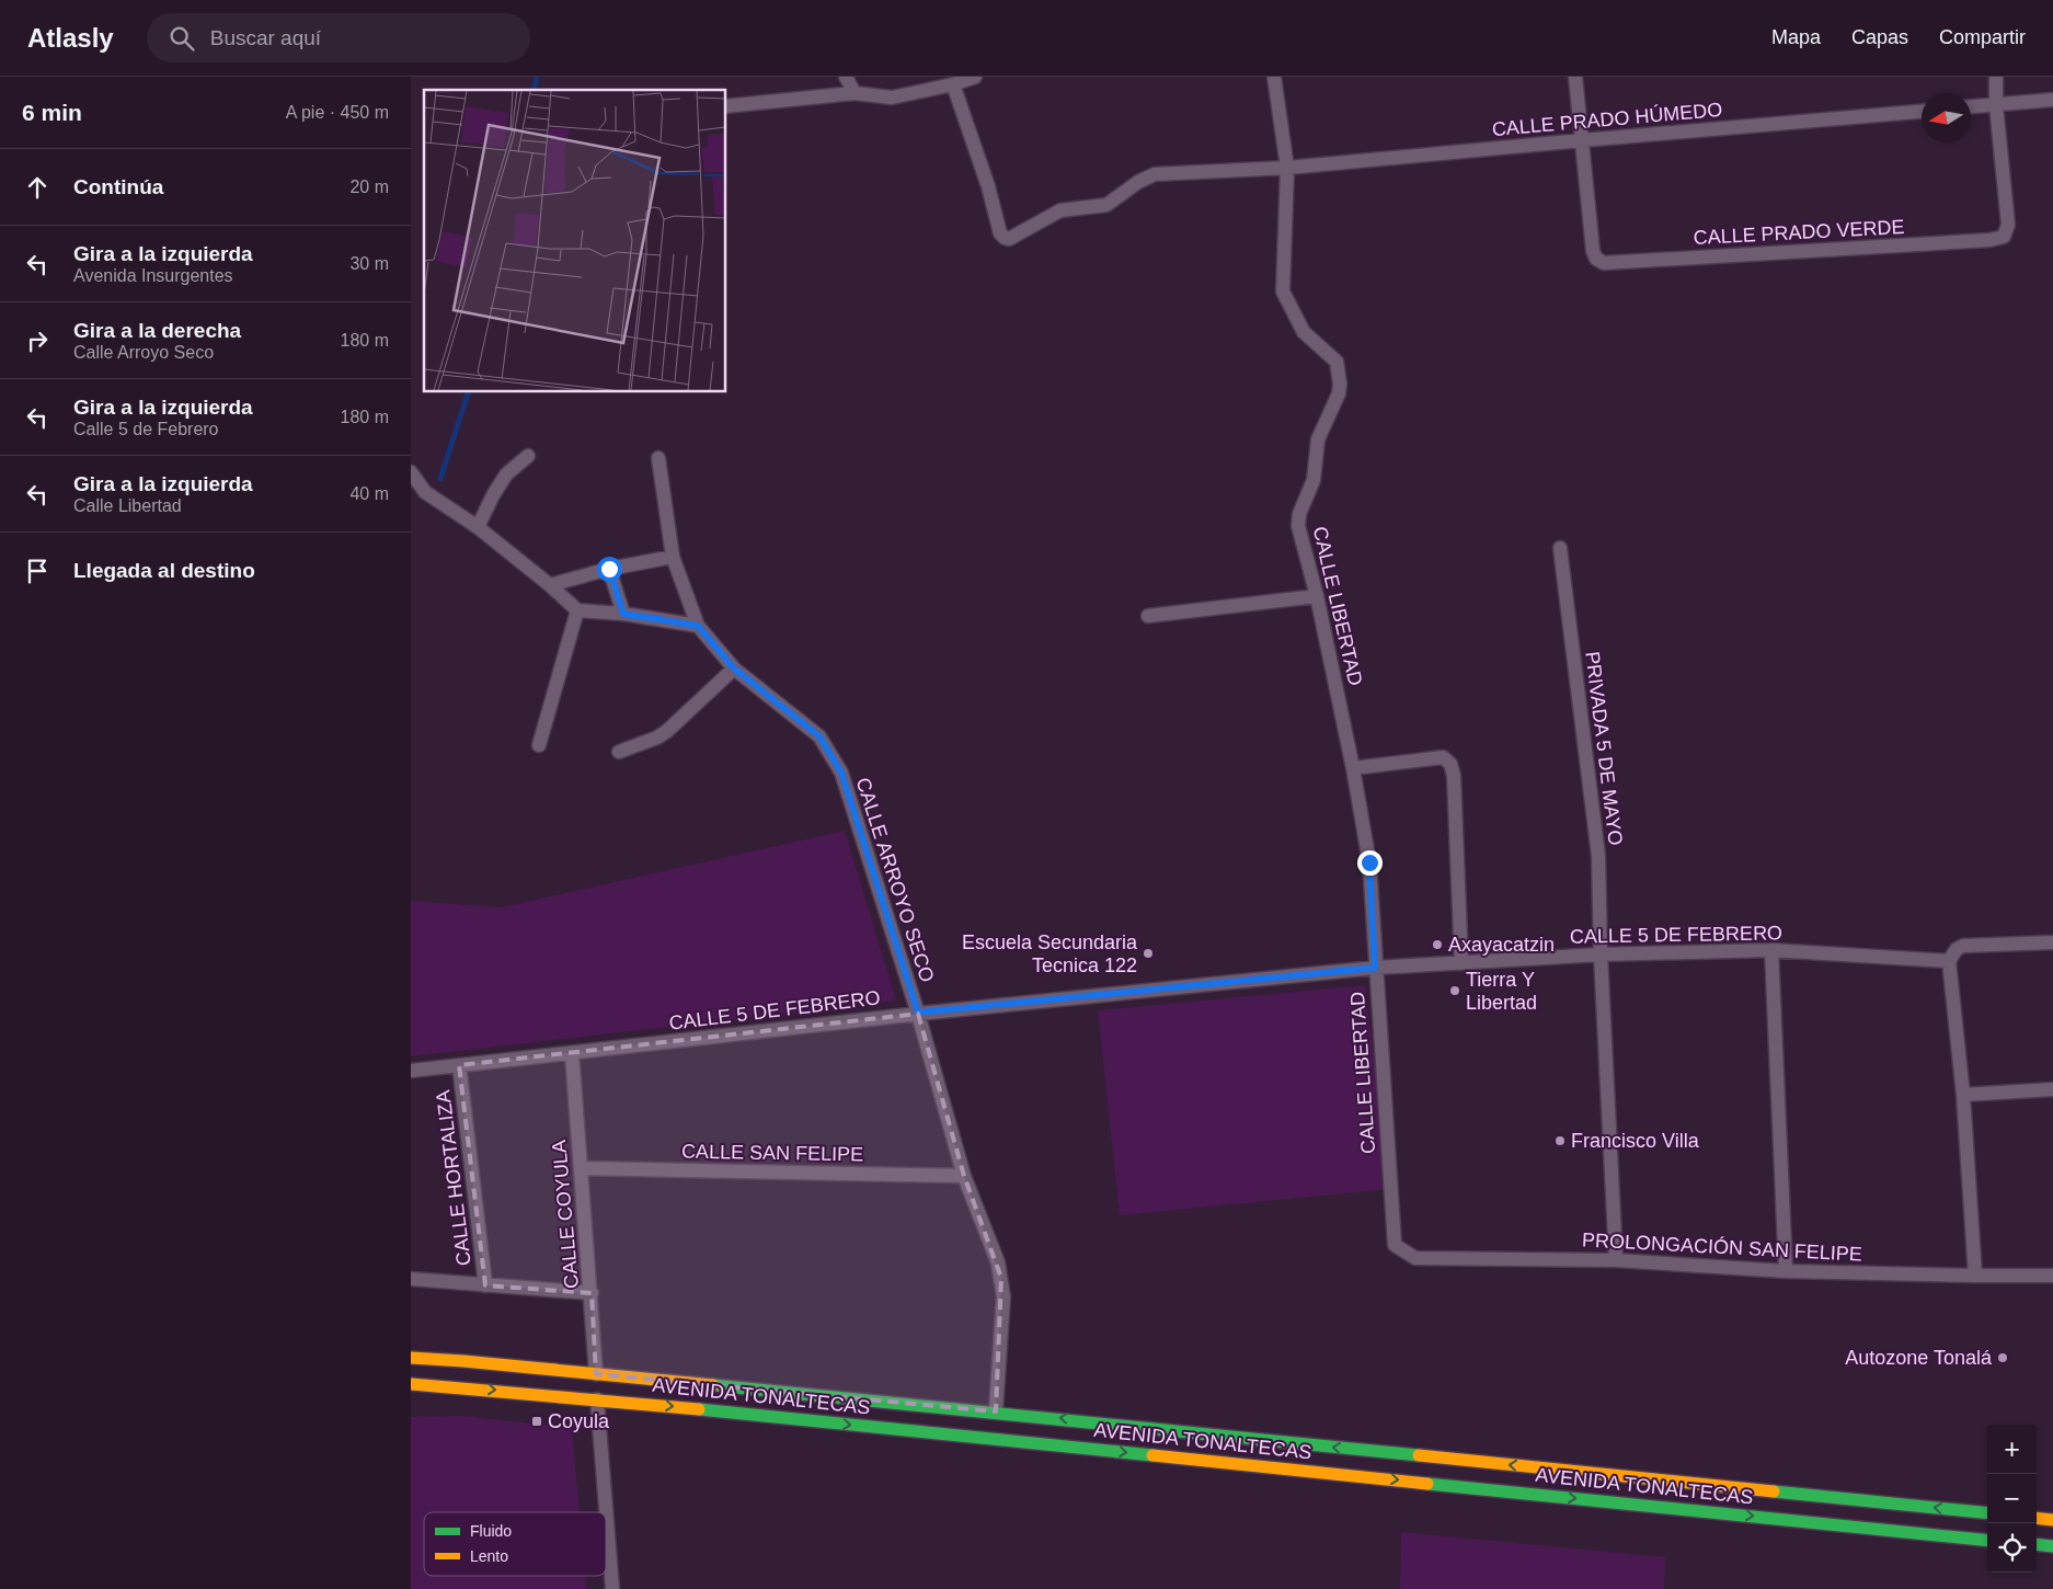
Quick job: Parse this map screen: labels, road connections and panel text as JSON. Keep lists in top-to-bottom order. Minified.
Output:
{"streets":{"main road":["AVENIDA TONALTECAS"],"street":["CALLE PRADO HÚMEDO","CALLE PRADO VERDE","CALLE LIBERTAD","PRIVADA 5 DE MAYO","CALLE ARROYO SECO","CALLE 5 DE FEBRERO","CALLE SAN FELIPE","CALLE HORTALIZA","CALLE COYULA","PROLONGACIÓN SAN FELIPE"]},"crossings":[["CALLE PRADO HÚMEDO","CALLE PRADO VERDE"],["CALLE PRADO HÚMEDO","CALLE LIBERTAD"],["CALLE LIBERTAD","CALLE 5 DE FEBRERO"],["CALLE LIBERTAD","PROLONGACIÓN SAN FELIPE"],["PRIVADA 5 DE MAYO","CALLE 5 DE FEBRERO"],["PRIVADA 5 DE MAYO","PROLONGACIÓN SAN FELIPE"],["CALLE ARROYO SECO","CALLE 5 DE FEBRERO"],["CALLE ARROYO SECO","CALLE SAN FELIPE"],["CALLE ARROYO SECO","AVENIDA TONALTECAS"],["CALLE 5 DE FEBRERO","CALLE HORTALIZA"],["CALLE 5 DE FEBRERO","CALLE COYULA"],["CALLE SAN FELIPE","CALLE COYULA"],["CALLE COYULA","AVENIDA TONALTECAS"]],"places":{"other":["Axayacatzin","Escuela Secundaria Tecnica 122","Tierra Y Libertad","Francisco Villa","Autozone Tonalá"],"transit":["Coyula"]},"legend":["Fluido","Lento"],"north":"left","page":{"header":"Atlasly","search":"Buscar aquí","nav":["Mapa","Capas","Compartir"],"heading":["6 min","A pie · 450 m"],"list":[["Continúa","20 m"],["Gira a la izquierda","Avenida Insurgentes","30 m"],["Gira a la derecha","Calle Arroyo Seco","180 m"],["Gira a la izquierda","Calle 5 de Febrero","180 m"],["Gira a la izquierda","Calle Libertad","40 m"],"Llegada al destino"],"map_buttons":["+","−"]}}
